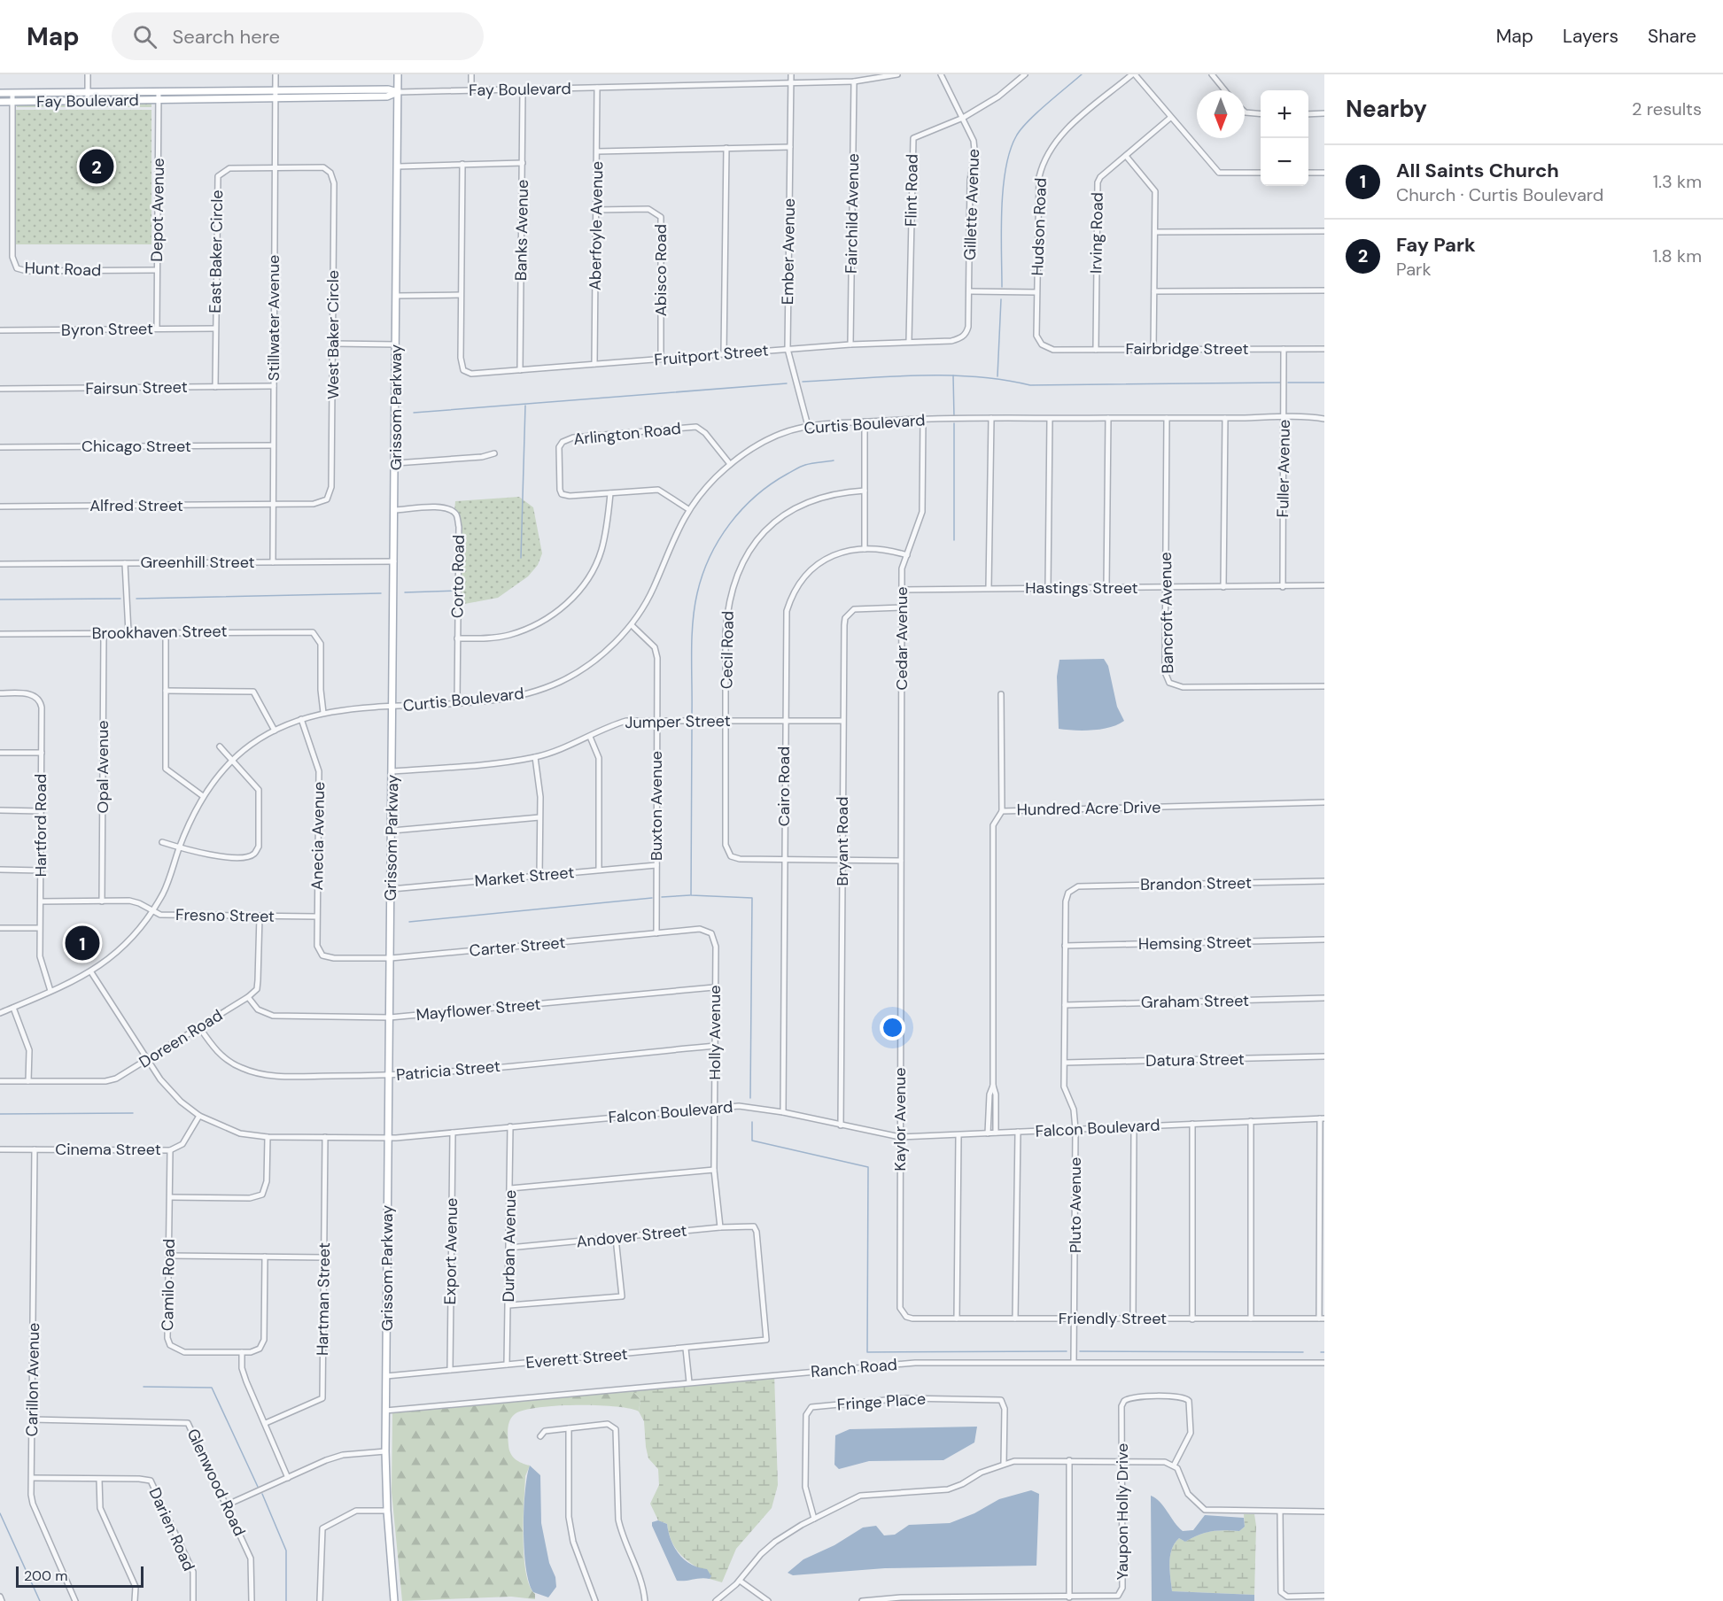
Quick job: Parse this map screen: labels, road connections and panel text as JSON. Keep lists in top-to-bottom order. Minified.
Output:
{"streets":{"main road":["Fay Boulevard","Grissom Parkway"],"street":["Flint Road","Gillette Avenue","Depot Avenue","Fairchild Avenue","Aberfoyle Avenue","Hudson Road","Banks Avenue","Irving Road","East Baker Circle","Ember Avenue","Hunt Road","Abisco Road","Stillwater Avenue","Byron Street","West Baker Circle","Fairbridge Street","Fruitport Street","Fairsun Street","Curtis Boulevard","Arlington Road","Chicago Street","Fuller Avenue","Alfred Street","Greenhill Street","Corto Road","Hastings Street","Bancroft Avenue","Brookhaven Street","Cedar Avenue","Cecil Road","Jumper Street","Opal Avenue","Cairo Road","Buxton Avenue","Hundred Acre Drive","Hartford Road","Anecia Avenue","Bryant Road","Market Street","Brandon Street","Fresno Street","Hemsing Street","Carter Street","Graham Street","Mayflower Street","Holly Avenue","Doreen Road","Datura Street","Patricia Street","Falcon Boulevard","Kaylor Avenue","Cinema Street","Pluto Avenue","Andover Street","Durban Avenue","Export Avenue","Camilo Road","Hartman Street","Friendly Street","Everett Street","Ranch Road","Carillon Avenue","Fringe Place","Glenwood Road","Yaupon Holly Drive","Darien Road"]},"crossings":[["Fay Boulevard","Depot Avenue"],["Fay Boulevard","Fairchild Avenue"],["Fay Boulevard","Aberfoyle Avenue"],["Fay Boulevard","Banks Avenue"],["Fay Boulevard","Ember Avenue"],["Fay Boulevard","Hunt Road"],["Fay Boulevard","Stillwater Avenue"],["Fay Boulevard","Grissom Parkway"],["Flint Road","Gillette Avenue"],["Flint Road","Fruitport Street"],["Gillette Avenue","Fruitport Street"],["Depot Avenue","Hunt Road"],["Depot Avenue","Byron Street"],["Fairchild Avenue","Fruitport Street"],["Aberfoyle Avenue","Abisco Road"],["Aberfoyle Avenue","Fruitport Street"],["Hudson Road","Fairbridge Street"],["Banks Avenue","Fruitport Street"],["Irving Road","Fairbridge Street"],["East Baker Circle","Stillwater Avenue"],["East Baker Circle","Byron Street"],["East Baker Circle","West Baker Circle"],["East Baker Circle","Fairsun Street"],["Ember Avenue","Fruitport Street"],["Ember Avenue","Curtis Boulevard"],["Abisco Road","Fruitport Street"],["Stillwater Avenue","West Baker Circle"],["Stillwater Avenue","Fairsun Street"],["Stillwater Avenue","Chicago Street"],["Stillwater Avenue","Alfred Street"],["Stillwater Avenue","Greenhill Street"],["West Baker Circle","Alfred Street"],["Fairbridge Street","Fuller Avenue"],["Grissom Parkway","Curtis Boulevard"],["Grissom Parkway","Greenhill Street"],["Grissom Parkway","Corto Road"],["Grissom Parkway","Jumper Street"],["Grissom Parkway","Market Street"],["Grissom Parkway","Carter Street"],["Grissom Parkway","Mayflower Street"],["Grissom Parkway","Patricia Street"],["Grissom Parkway","Falcon Boulevard"],["Grissom Parkway","Everett Street"],["Grissom Parkway","Ranch Road"],["Curtis Boulevard","Arlington Road"],["Curtis Boulevard","Fuller Avenue"],["Curtis Boulevard","Corto Road"],["Curtis Boulevard","Bancroft Avenue"],["Curtis Boulevard","Brookhaven Street"],["Curtis Boulevard","Cedar Avenue"],["Curtis Boulevard","Buxton Avenue"],["Curtis Boulevard","Hartford Road"],["Curtis Boulevard","Anecia Avenue"],["Curtis Boulevard","Fresno Street"],["Curtis Boulevard","Falcon Boulevard"],["Fuller Avenue","Hastings Street"],["Hastings Street","Bancroft Avenue"],["Hastings Street","Cedar Avenue"],["Brookhaven Street","Opal Avenue"],["Cedar Avenue","Cairo Road"],["Cedar Avenue","Bryant Road"],["Cedar Avenue","Kaylor Avenue"],["Cecil Road","Jumper Street"],["Cecil Road","Cairo Road"],["Jumper Street","Cairo Road"],["Jumper Street","Buxton Avenue"],["Jumper Street","Bryant Road"],["Opal Avenue","Fresno Street"],["Cairo Road","Falcon Boulevard"],["Buxton Avenue","Market Street"],["Buxton Avenue","Carter Street"],["Hundred Acre Drive","Falcon Boulevard"],["Hartford Road","Fresno Street"],["Anecia Avenue","Fresno Street"],["Anecia Avenue","Carter Street"],["Bryant Road","Falcon Boulevard"],["Brandon Street","Pluto Avenue"],["Hemsing Street","Pluto Avenue"],["Carter Street","Holly Avenue"],["Graham Street","Pluto Avenue"],["Mayflower Street","Holly Avenue"],["Mayflower Street","Doreen Road"],["Holly Avenue","Patricia Street"],["Holly Avenue","Falcon Boulevard"],["Holly Avenue","Andover Street"],["Doreen Road","Patricia Street"],["Doreen Road","Falcon Boulevard"],["Datura Street","Pluto Avenue"],["Falcon Boulevard","Kaylor Avenue"],["Falcon Boulevard","Cinema Street"],["Falcon Boulevard","Pluto Avenue"],["Falcon Boulevard","Durban Avenue"],["Falcon Boulevard","Export Avenue"],["Falcon Boulevard","Hartman Street"],["Kaylor Avenue","Friendly Street"],["Cinema Street","Camilo Road"],["Cinema Street","Carillon Avenue"],["Pluto Avenue","Friendly Street"],["Pluto Avenue","Ranch Road"],["Andover Street","Durban Avenue"],["Andover Street","Everett Street"],["Durban Avenue","Everett Street"],["Export Avenue","Everett Street"],["Carillon Avenue","Glenwood Road"],["Carillon Avenue","Darien Road"]],"scale_bar":"200 m","north":"bottom","page":{"header":"Map","search":"Search here","nav":["Map","Layers","Share"],"heading":["Nearby","2 results"],"map_buttons":["+","−"],"list":[{"mark":"1","name":"All Saints Church","note":"Church · Curtis Boulevard","value":"1.3 km"},{"mark":"2","name":"Fay Park","note":"Park","value":"1.8 km"}],"pins":["2","1"],"scale":"200 m"}}
